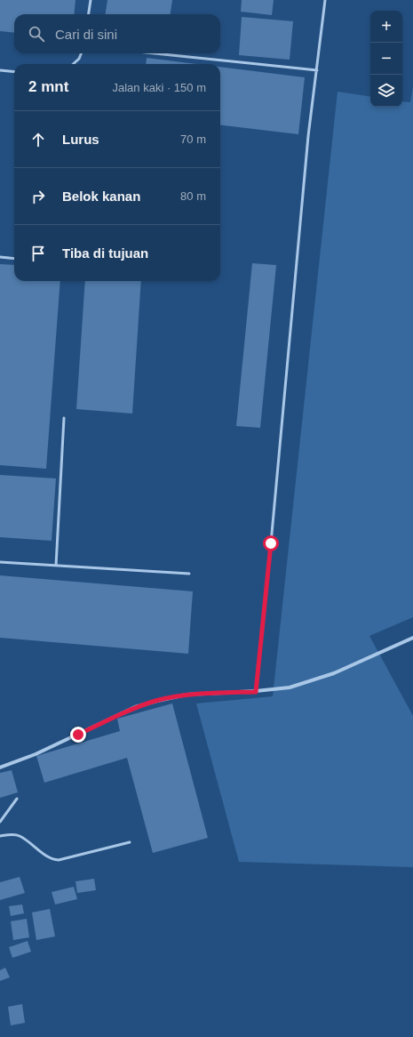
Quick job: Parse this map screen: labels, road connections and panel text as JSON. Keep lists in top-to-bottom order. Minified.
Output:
{"page":{"map_buttons":["+","−"],"search":"Cari di sini","heading":["2 mnt","Jalan kaki · 150 m"],"list":[["Lurus","70 m"],["Belok kanan","80 m"],"Tiba di tujuan"]}}
